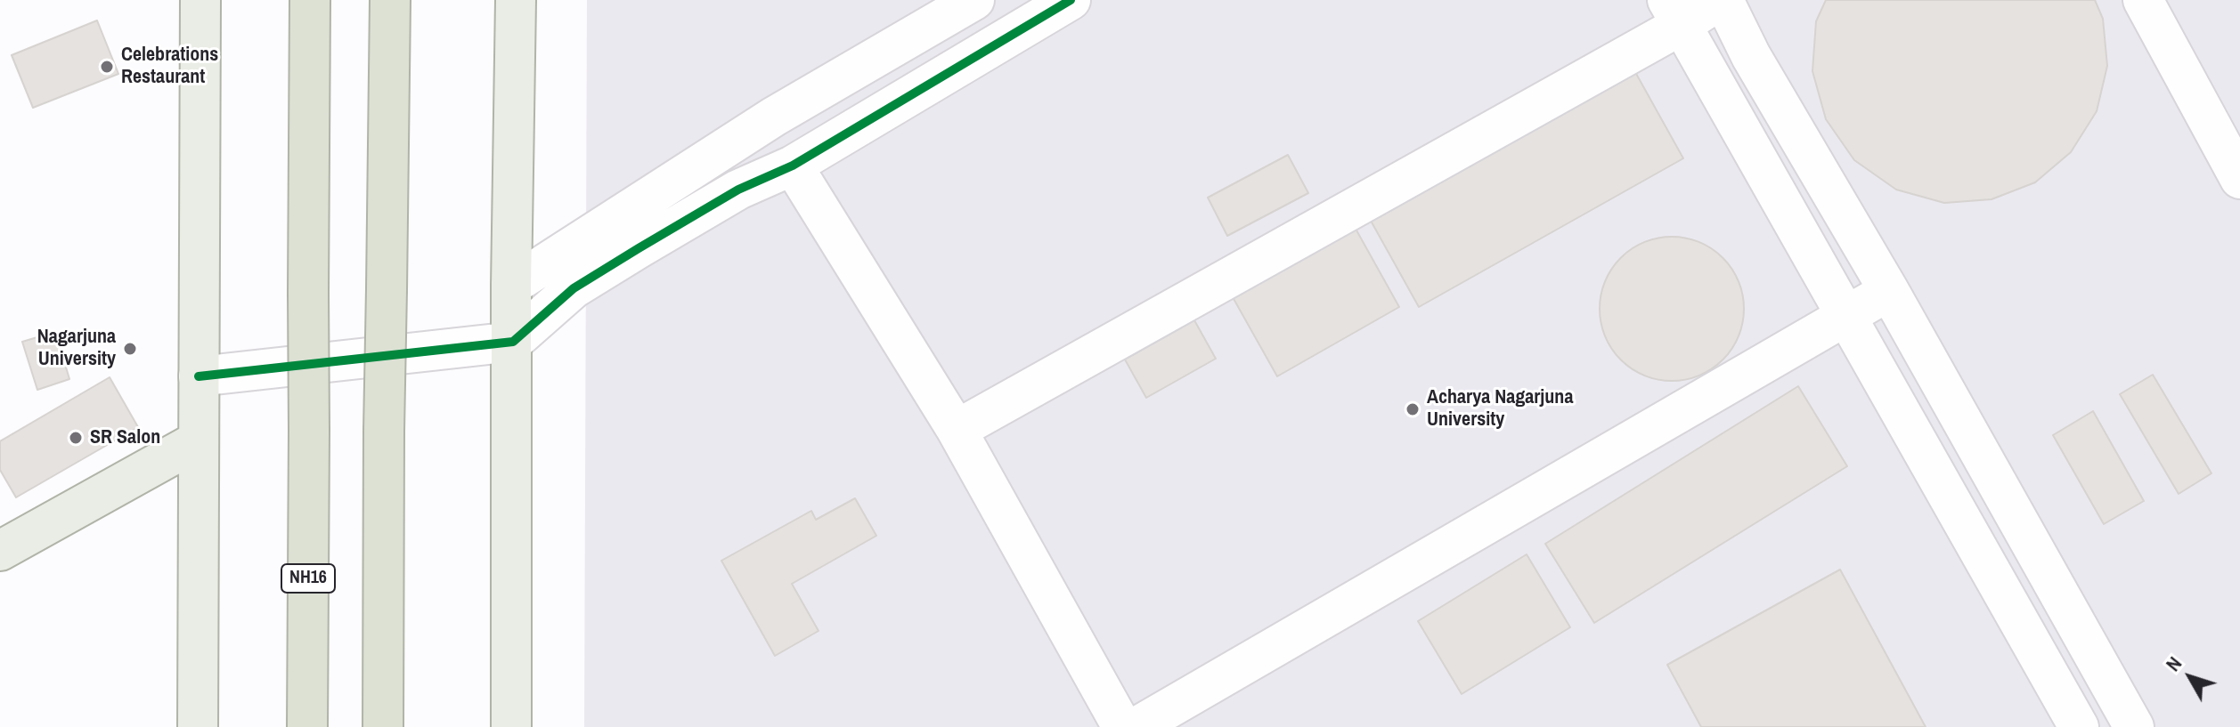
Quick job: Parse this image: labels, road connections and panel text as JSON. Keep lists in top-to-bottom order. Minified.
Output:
{"streets":{"highway":["NH16"]},"places":["Celebrations Restaurant","Nagarjuna University","Acharya Nagarjuna University","SR Salon"],"north":"top left"}
